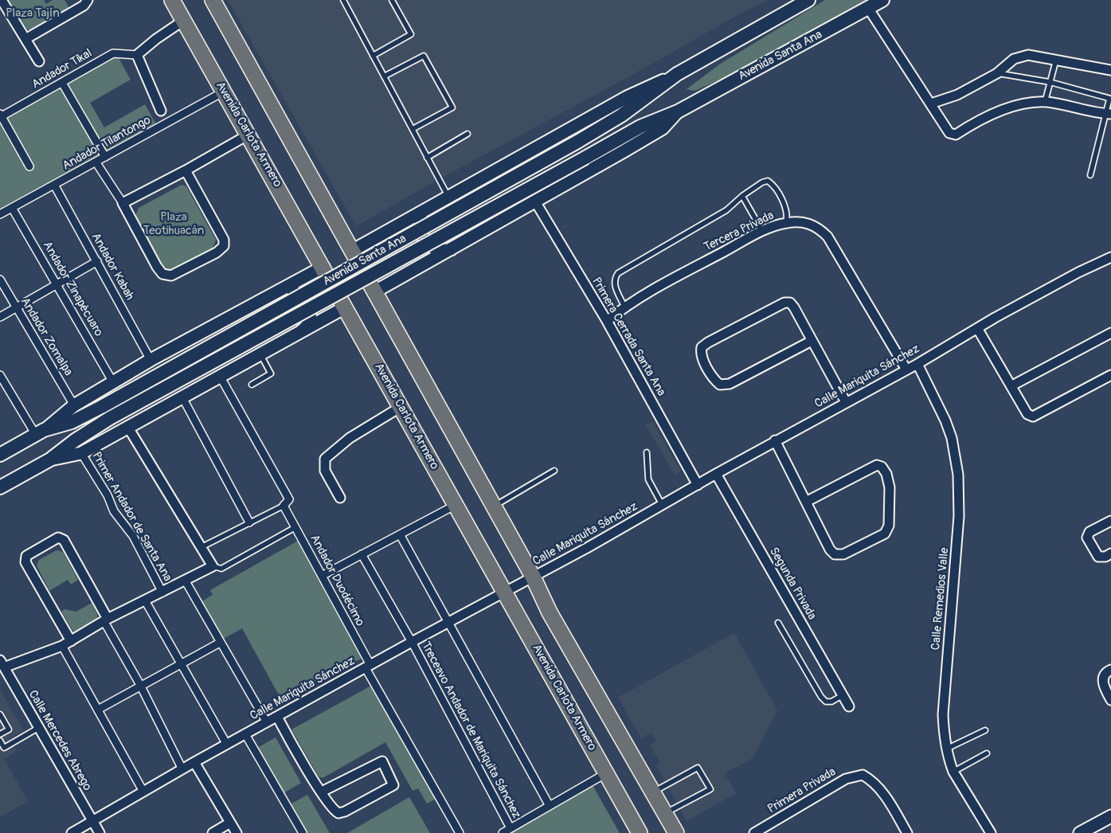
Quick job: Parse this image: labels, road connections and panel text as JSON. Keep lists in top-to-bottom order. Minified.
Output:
{"streets":{"main road":["Avenida Santa Ana","Avenida Carlota Armero"],"street":["Andador Tikal","Andador Tilantongo","Tercera Privada","Andador Kabah","Andador Zinapècuaro","Andador Zomalpa","Primera Cerrada Santa Ana","Calle Mariquita Sánchez","Primer Andador de Santa Ana","Andador Duodécimo","Segunda Privada","Calle Remedios Valle","Treceavo Andador de Mariquita Sánchez","Calle Mercedes Abrego","Primera Privada"]},"crossings":[["Avenida Santa Ana","Avenida Carlota Armero"],["Avenida Santa Ana","Andador Kabah"],["Avenida Santa Ana","Andador Zinapècuaro"],["Avenida Santa Ana","Andador Zomalpa"],["Avenida Santa Ana","Primera Cerrada Santa Ana"],["Avenida Santa Ana","Primer Andador de Santa Ana"],["Avenida Carlota Armero","Andador Tilantongo"],["Avenida Carlota Armero","Calle Mariquita Sánchez"],["Andador Tilantongo","Andador Kabah"],["Andador Tilantongo","Andador Zinapècuaro"],["Tercera Privada","Primera Cerrada Santa Ana"],["Tercera Privada","Calle Mariquita Sánchez"],["Primera Cerrada Santa Ana","Calle Mariquita Sánchez"],["Calle Mariquita Sánchez","Andador Duodécimo"],["Calle Mariquita Sánchez","Segunda Privada"],["Calle Mariquita Sánchez","Calle Remedios Valle"],["Calle Mariquita Sánchez","Treceavo Andador de Mariquita Sánchez"],["Calle Mariquita Sánchez","Calle Mercedes Abrego"]],"parks":["Plaza Tajín","Plaza Teotihuacán"]}
